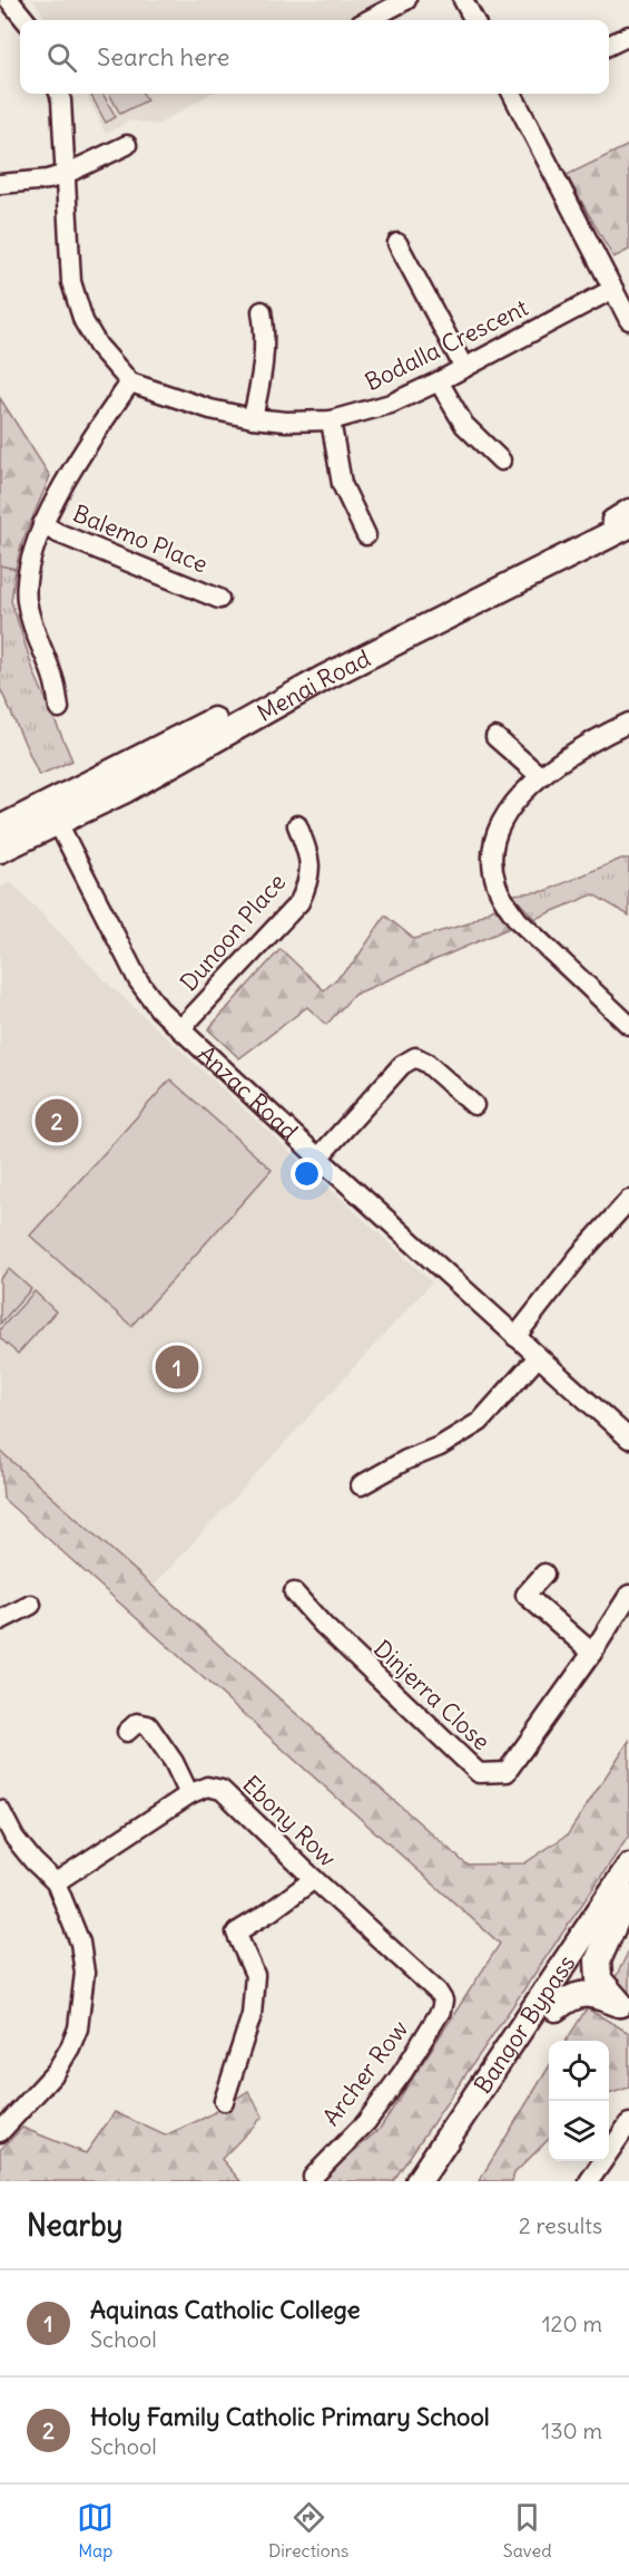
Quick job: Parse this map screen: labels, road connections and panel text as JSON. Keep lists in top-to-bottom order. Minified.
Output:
{"streets":{"main road":["Menai Road","Bangor Bypass"],"street":["Bodalla Crescent","Balemo Place","Dunoon Place","Anzac Road","Dinjerra Close","Ebony Row","Archer Row"]},"crossings":[["Menai Road","Anzac Road"],["Dunoon Place","Anzac Road"],["Ebony Row","Archer Row"]],"page":{"search":"Search here","pins":["2","1"],"heading":["Nearby","2 results"],"list":[{"mark":"1","name":"Aquinas Catholic College","note":"School","value":"120 m"},{"mark":"2","name":"Holy Family Catholic Primary School","note":"School","value":"130 m"}],"nav":["Map","Directions","Saved"]}}
